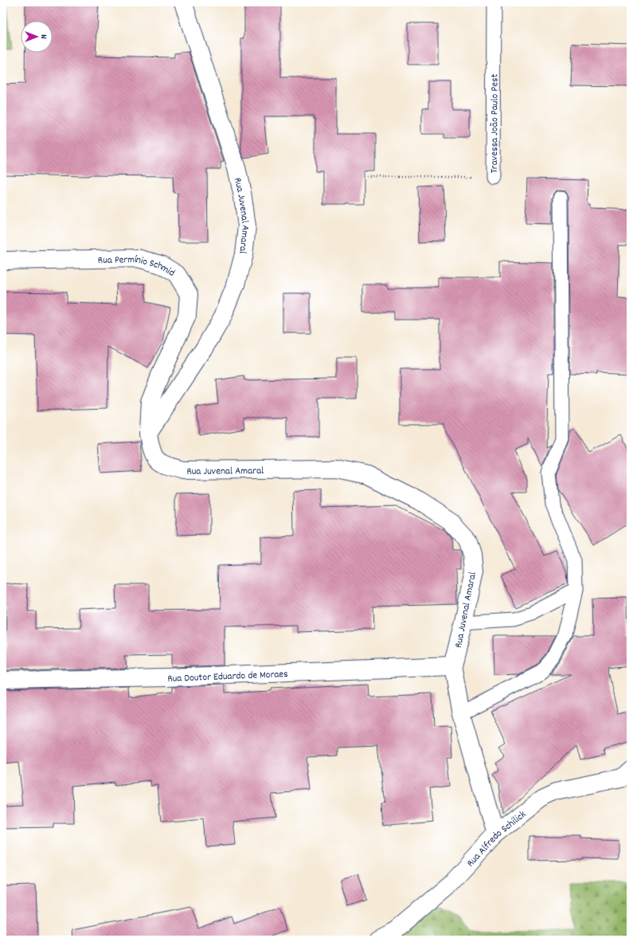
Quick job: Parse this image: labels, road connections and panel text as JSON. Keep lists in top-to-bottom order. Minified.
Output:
{"streets":{"street":["Rua Juvenal Amaral","Rua Permínio Schmid","Rua Doutor Eduardo de Moraes","Rua Alfredo Schilick"],"lane":["Travessa João Paulo Pest"]},"crossings":[["Rua Juvenal Amaral","Rua Permínio Schmid"],["Rua Juvenal Amaral","Rua Doutor Eduardo de Moraes"],["Rua Juvenal Amaral","Rua Alfredo Schilick"]],"north":"right"}
